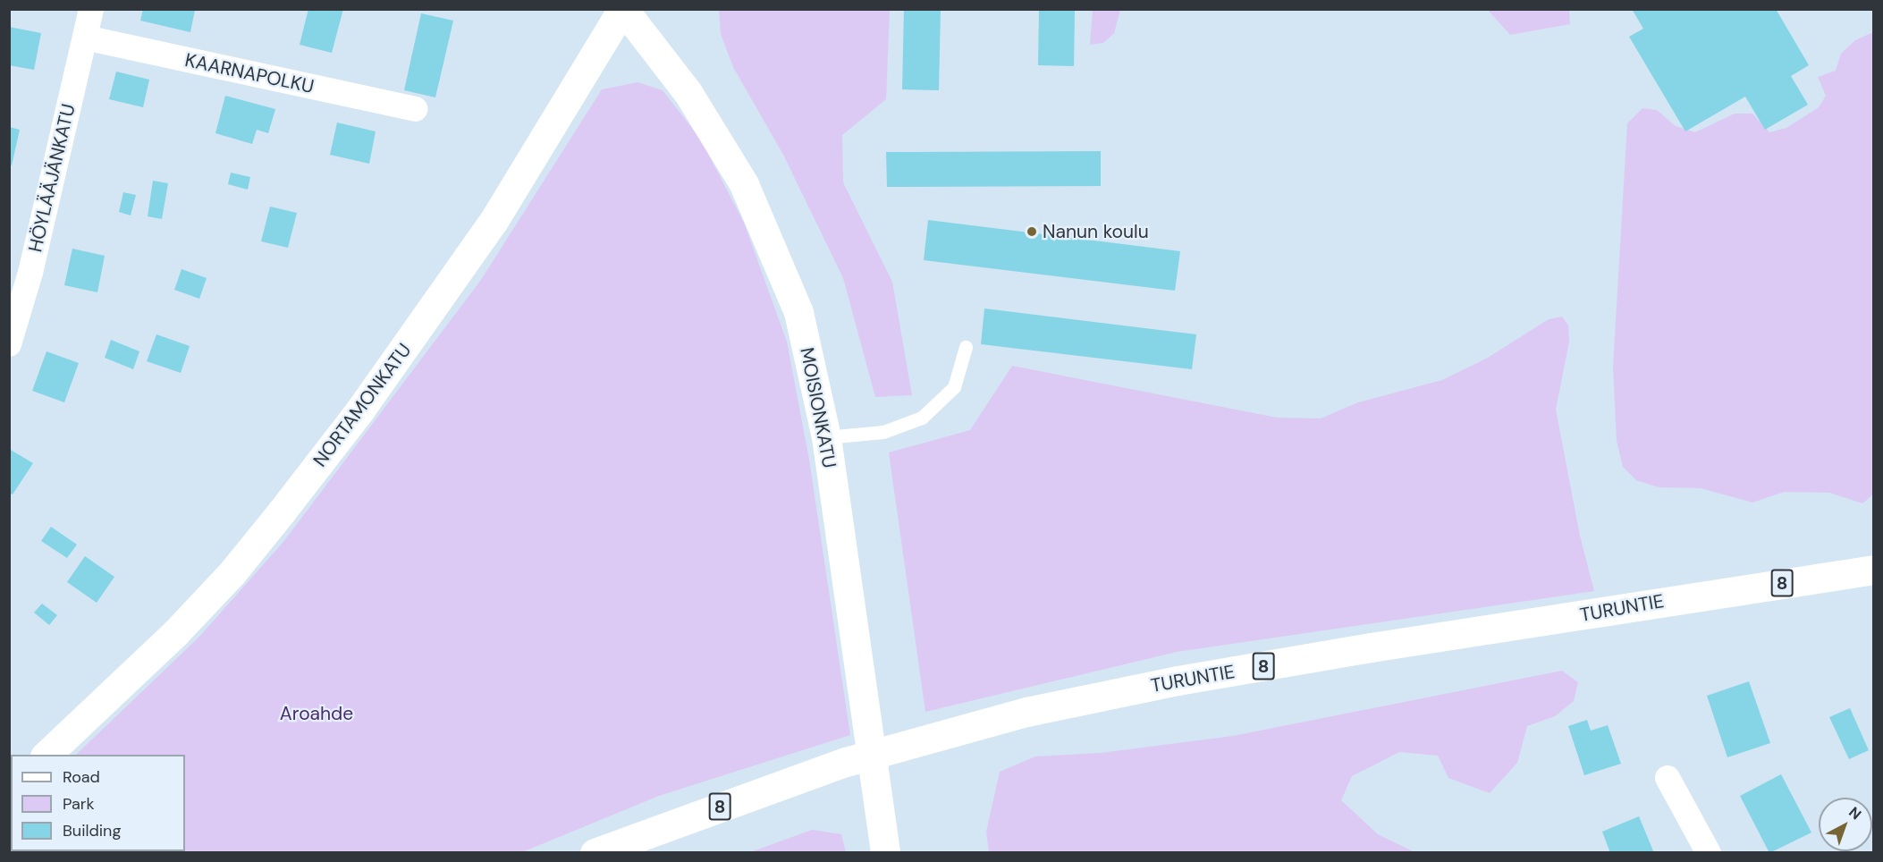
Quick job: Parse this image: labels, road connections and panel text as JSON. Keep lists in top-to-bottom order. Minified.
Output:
{"streets":{"main road":["NORTAMONKATU","MOISIONKATU","8","TURUNTIE"],"street":["KAARNAPOLKU","HÖYLÄÄJÄNKATU"]},"crossings":[["KAARNAPOLKU","HÖYLÄÄJÄNKATU"],["NORTAMONKATU","MOISIONKATU"]],"parks":["Aroahde"],"places":["Nanun koulu"],"legend":["Road","Park","Building"],"north":"top right"}
